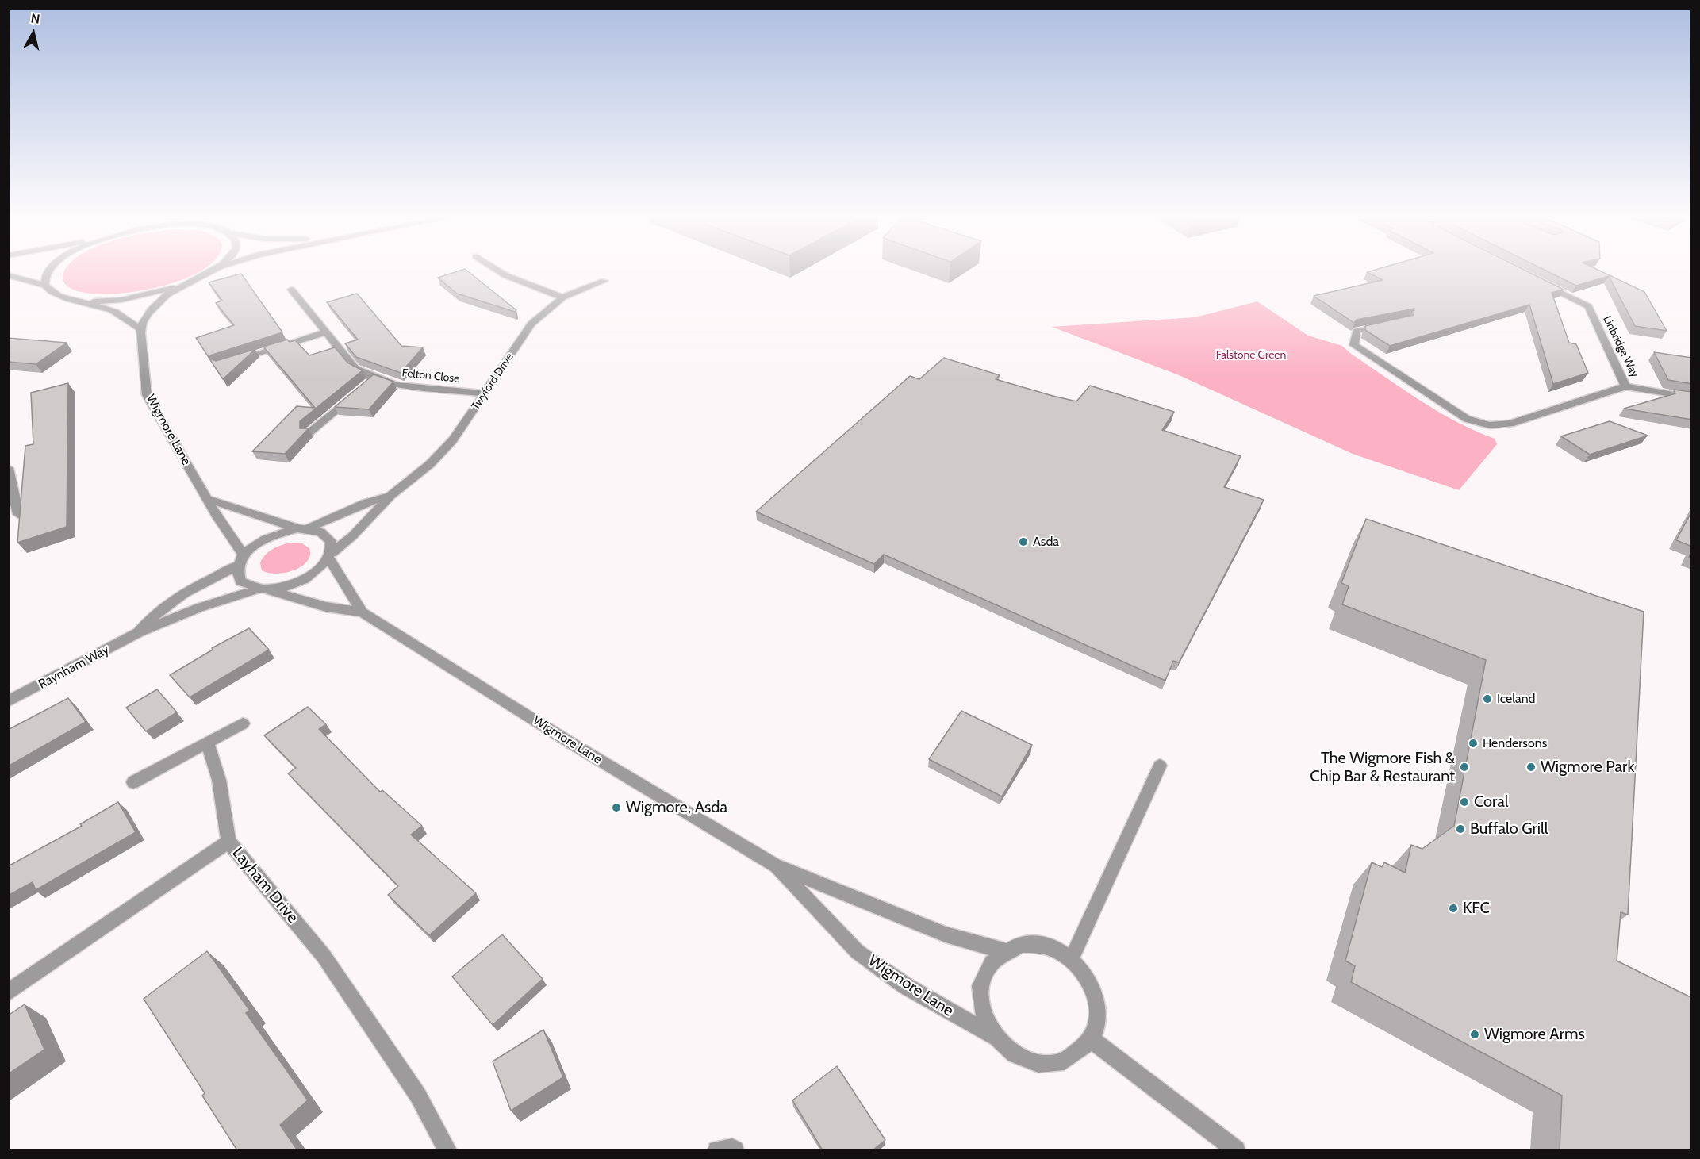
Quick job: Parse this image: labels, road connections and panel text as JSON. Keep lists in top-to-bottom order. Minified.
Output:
{"streets":{"street":["Linbridge Way","Felton Close","Twyford Drive","Wigmore Lane","Raynham Way","Layham Drive"]},"crossings":[["Felton Close","Twyford Drive"],["Twyford Drive","Wigmore Lane"],["Wigmore Lane","Raynham Way"]],"parks":["Falstone Green"],"places":["Asda","Iceland","Hendersons","The Wigmore Fish & Chip Bar & Restaurant","Wigmore Park","Coral","Wigmore, Asda","Buffalo Grill","KFC","Wigmore Arms"],"north":"top"}
